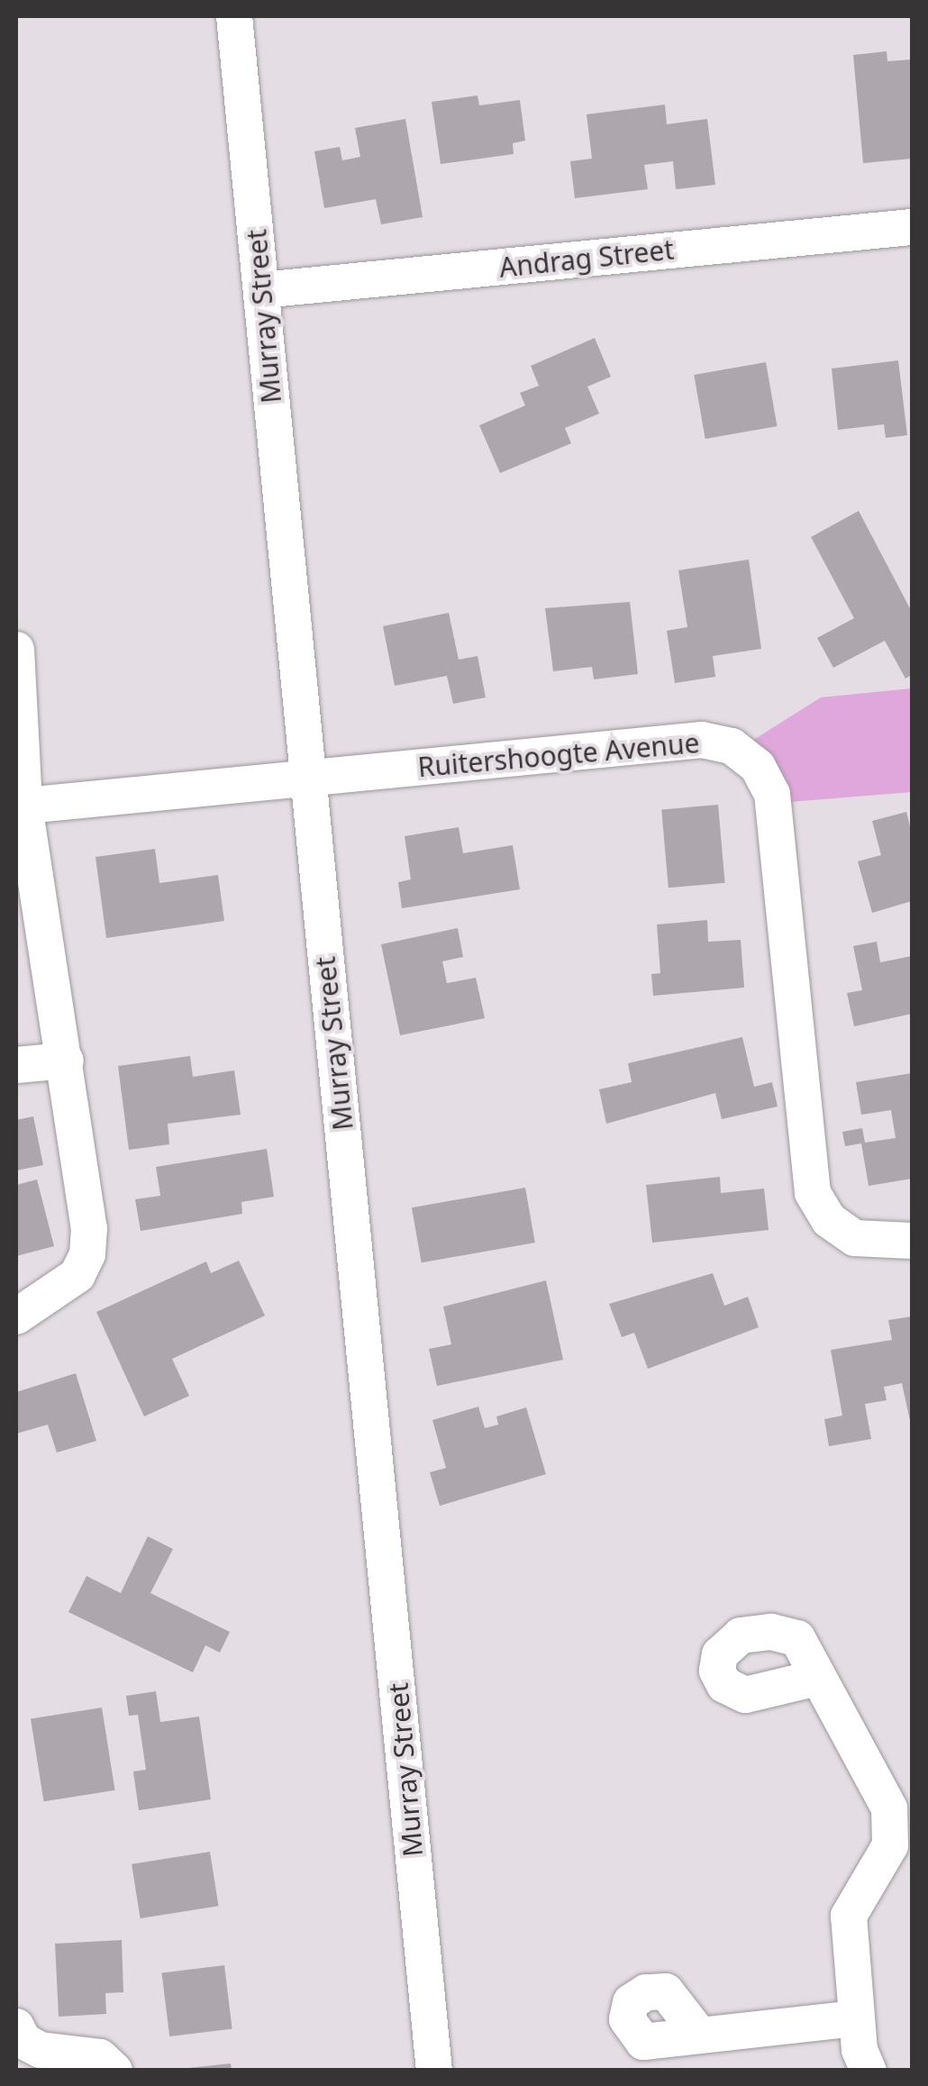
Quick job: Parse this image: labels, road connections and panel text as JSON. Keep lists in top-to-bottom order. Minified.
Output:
{"streets":{"street":["Andrag Street","Murray Street","Ruitershoogte Avenue"]},"crossings":[["Andrag Street","Murray Street"],["Murray Street","Ruitershoogte Avenue"]]}
